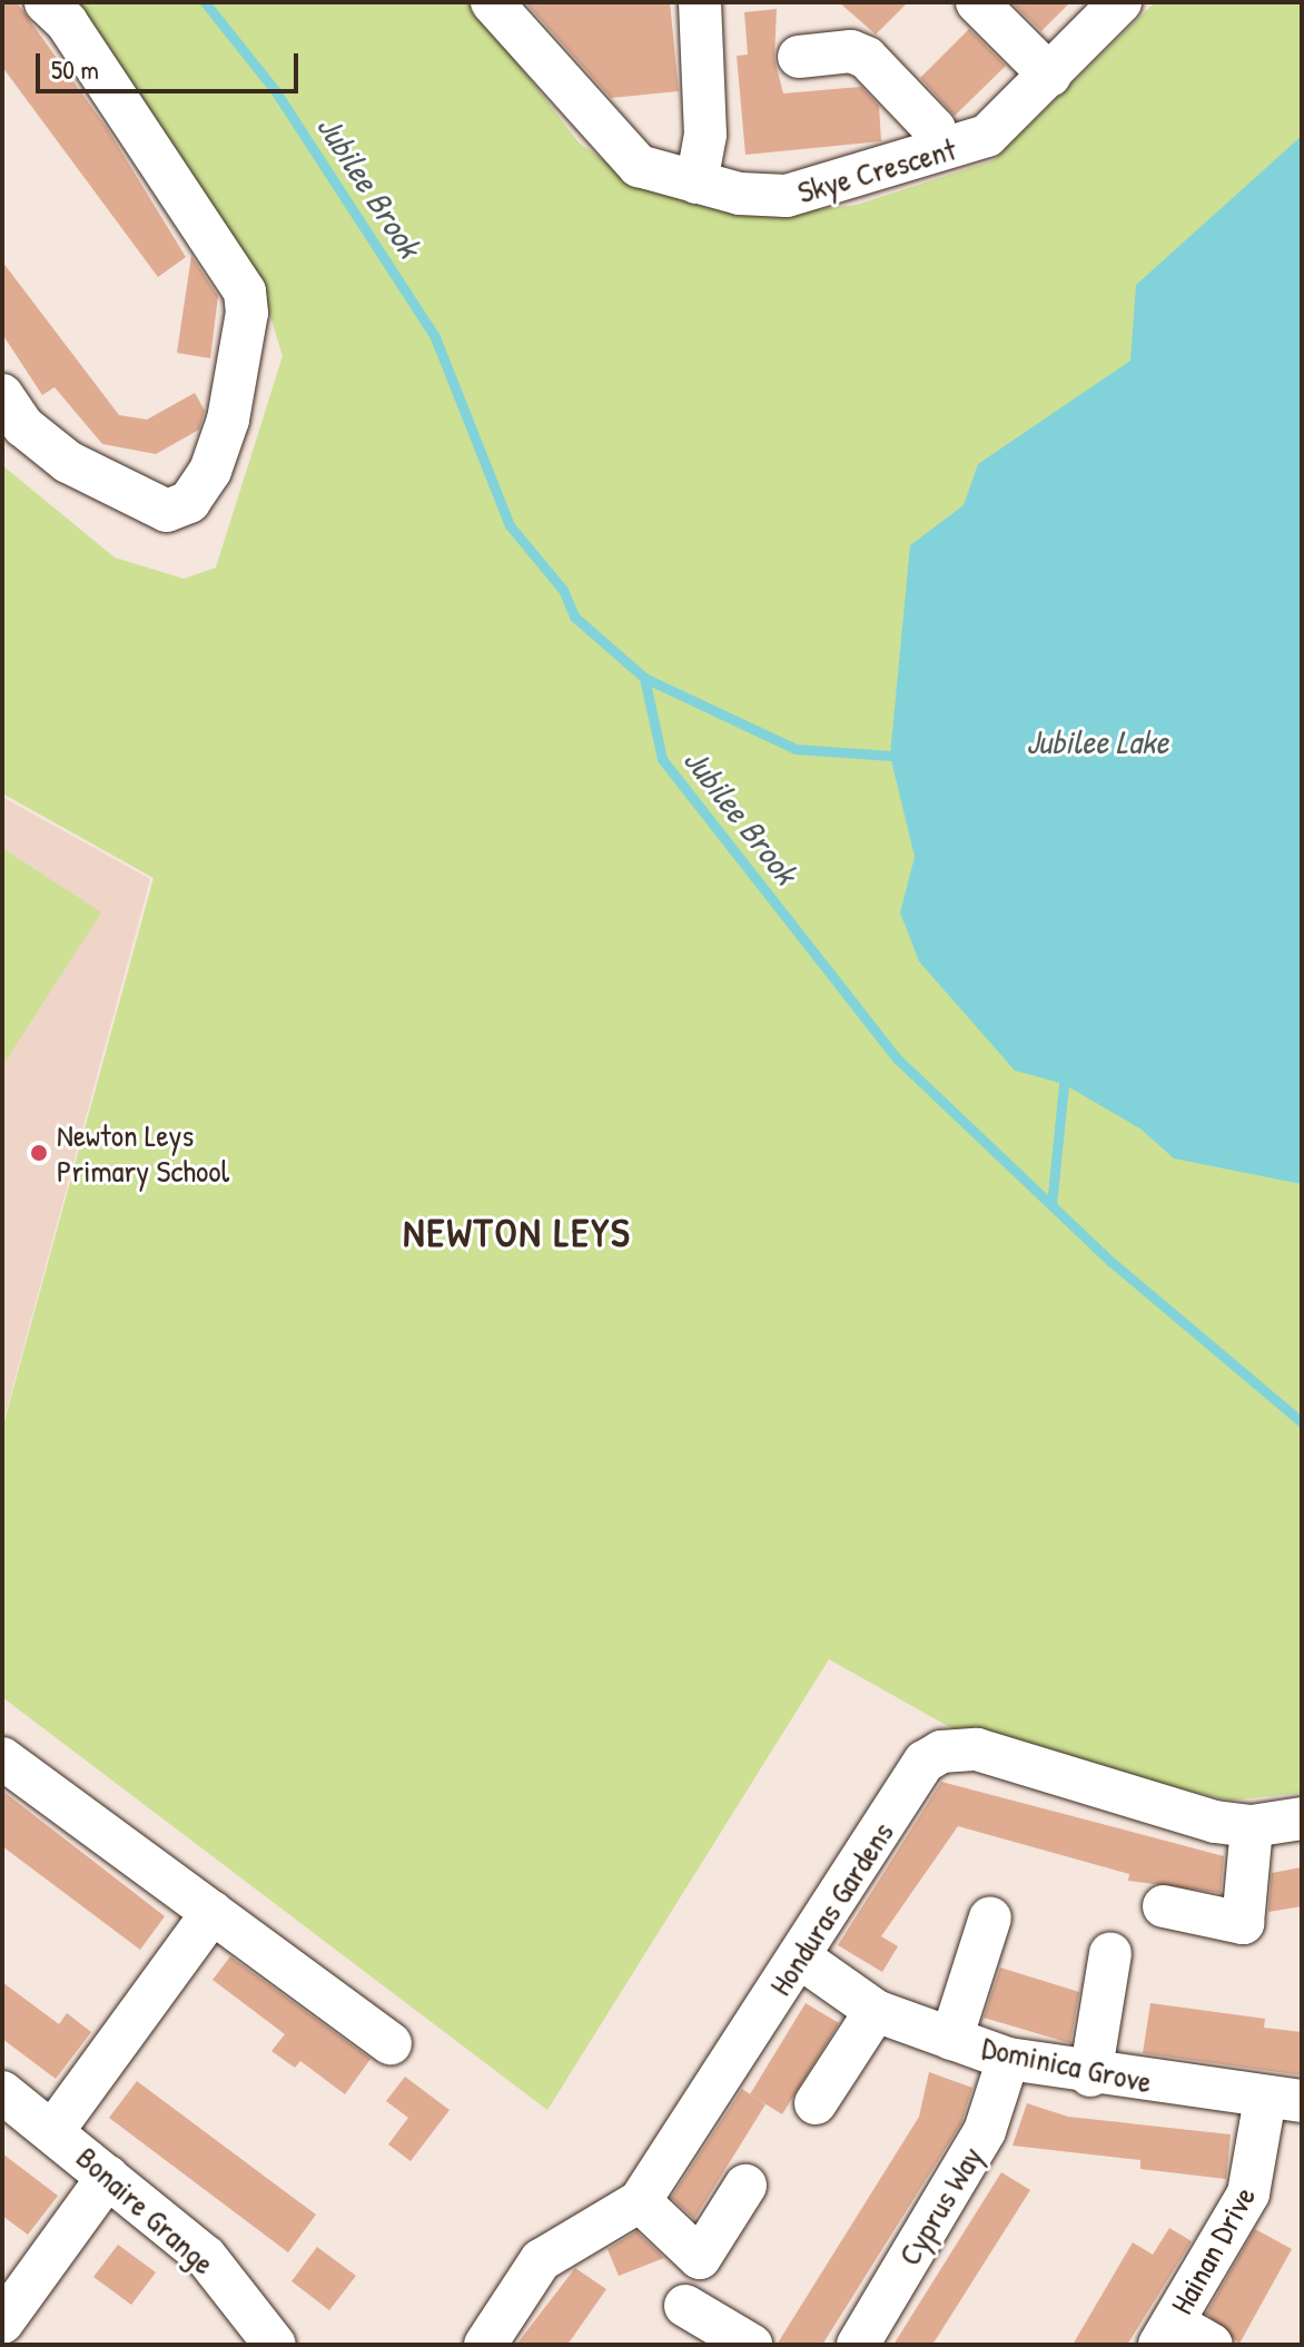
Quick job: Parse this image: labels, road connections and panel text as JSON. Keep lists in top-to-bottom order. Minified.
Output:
{"streets":{"street":["Skye Crescent","Honduras Gardens","Dominica Grove","Cyprus Way","Bonaire Grange","Hainan Drive"]},"crossings":[["Honduras Gardens","Dominica Grove"],["Dominica Grove","Cyprus Way"],["Dominica Grove","Hainan Drive"]],"districts":["NEWTON LEYS"],"water":["Jubilee Brook","Jubilee Lake"],"places":["Newton Leys Primary School"],"scale_bar":"50 m"}
